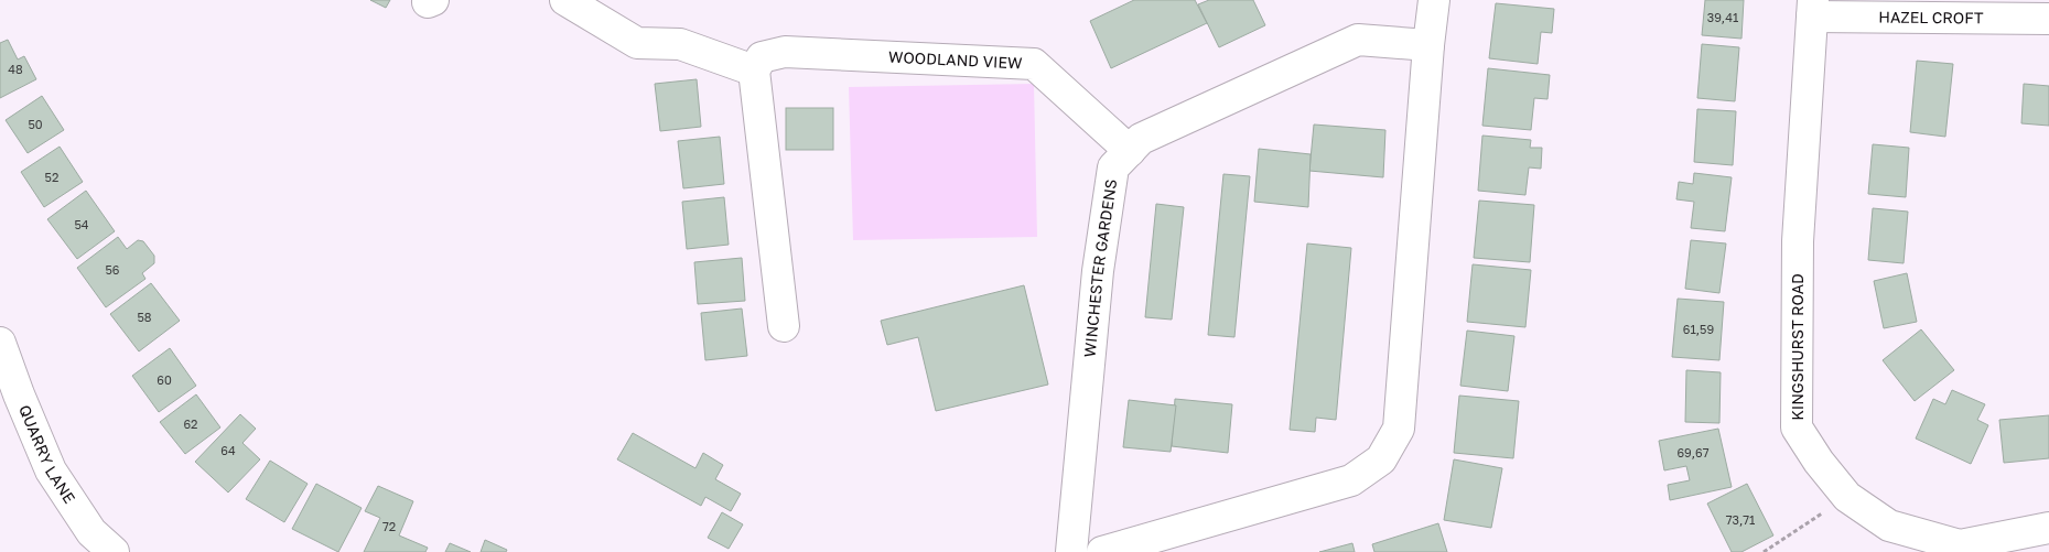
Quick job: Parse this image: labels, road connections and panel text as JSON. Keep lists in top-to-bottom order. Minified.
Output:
{"streets":{"street":["HAZEL CROFT","WOODLAND VIEW","WINCHESTER GARDENS","KINGSHURST ROAD","QUARRY LANE"]},"crossings":[["HAZEL CROFT","KINGSHURST ROAD"],["WOODLAND VIEW","WINCHESTER GARDENS"]],"house_numbers":["39,41","48","50","52","54","56","58","61,59","60","62","64","69,67","73,71","72"]}
